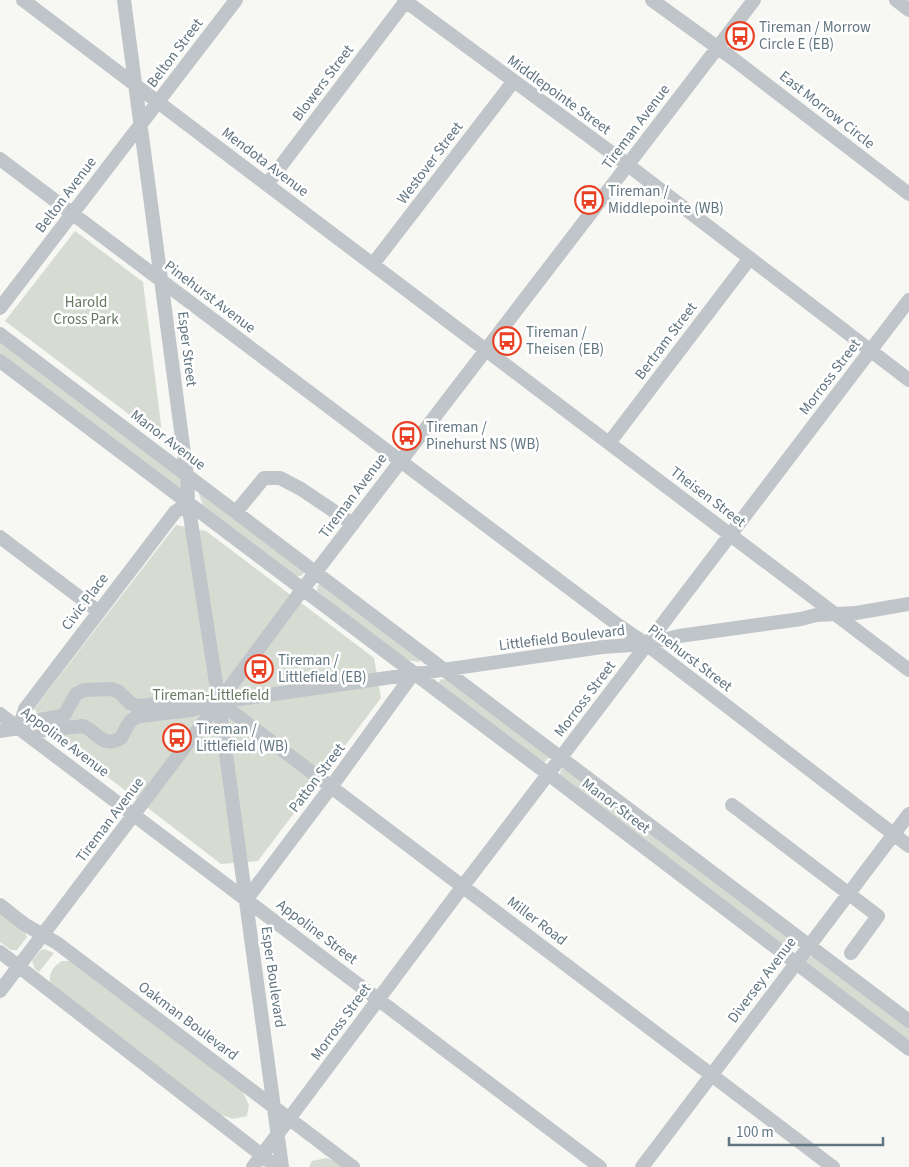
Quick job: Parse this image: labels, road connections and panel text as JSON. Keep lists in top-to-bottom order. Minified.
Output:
{"streets":{"street":["Belton Street","Blowers Street","Middlepointe Street","East Morrow Circle","Tireman Avenue","Mendota Avenue","Westover Street","Belton Avenue","Pinehurst Avenue","Bertram Street","Esper Street","Morross Street","Manor Avenue","Theisen Street","Civic Place","Littlefield Boulevard","Pinehurst Street","Appoline Avenue","Patton Street","Manor Street","Miller Road","Appoline Street","Esper Boulevard","Diversey Avenue","Oakman Boulevard"]},"crossings":[["Belton Street","Mendota Avenue"],["Belton Street","Belton Avenue"],["Blowers Street","Middlepointe Street"],["Blowers Street","Mendota Avenue"],["Middlepointe Street","Tireman Avenue"],["Middlepointe Street","Westover Street"],["Middlepointe Street","Bertram Street"],["Middlepointe Street","Morross Street"],["East Morrow Circle","Tireman Avenue"],["Tireman Avenue","Mendota Avenue"],["Tireman Avenue","Pinehurst Avenue"],["Tireman Avenue","Esper Street"],["Tireman Avenue","Manor Avenue"],["Tireman Avenue","Theisen Street"],["Tireman Avenue","Littlefield Boulevard"],["Tireman Avenue","Pinehurst Street"],["Tireman Avenue","Appoline Avenue"],["Tireman Avenue","Manor Street"],["Tireman Avenue","Miller Road"],["Tireman Avenue","Appoline Street"],["Tireman Avenue","Esper Boulevard"],["Tireman Avenue","Oakman Boulevard"],["Mendota Avenue","Westover Street"],["Mendota Avenue","Belton Avenue"],["Mendota Avenue","Esper Street"],["Mendota Avenue","Theisen Street"],["Belton Avenue","Pinehurst Avenue"],["Belton Avenue","Esper Street"],["Pinehurst Avenue","Esper Street"],["Pinehurst Avenue","Pinehurst Street"],["Bertram Street","Theisen Street"],["Esper Street","Manor Avenue"],["Esper Street","Civic Place"],["Esper Street","Littlefield Boulevard"],["Esper Street","Miller Road"],["Esper Street","Esper Boulevard"],["Morross Street","Theisen Street"],["Morross Street","Littlefield Boulevard"],["Morross Street","Pinehurst Street"],["Morross Street","Manor Street"],["Morross Street","Miller Road"],["Morross Street","Appoline Street"],["Morross Street","Esper Boulevard"],["Morross Street","Oakman Boulevard"],["Manor Avenue","Manor Street"],["Theisen Street","Littlefield Boulevard"],["Civic Place","Appoline Avenue"],["Littlefield Boulevard","Pinehurst Street"],["Littlefield Boulevard","Patton Street"],["Littlefield Boulevard","Manor Street"],["Littlefield Boulevard","Miller Road"],["Littlefield Boulevard","Esper Boulevard"],["Pinehurst Street","Diversey Avenue"],["Appoline Avenue","Appoline Street"],["Patton Street","Manor Street"],["Patton Street","Miller Road"],["Patton Street","Appoline Street"],["Patton Street","Esper Boulevard"],["Manor Street","Diversey Avenue"],["Miller Road","Esper Boulevard"],["Miller Road","Diversey Avenue"],["Appoline Street","Esper Boulevard"],["Esper Boulevard","Oakman Boulevard"]],"parks":["Harold Cross Park","Tireman-Littlefield"],"places":{"bus stop":["Tireman / Morrow Circle E (EB)","Tireman / Middlepointe (WB)","Tireman / Theisen (EB)","Tireman / Pinehurst NS (WB)","Tireman / Littlefield (EB)","Tireman / Littlefield (WB)"]},"scale_bar":"100 m"}
